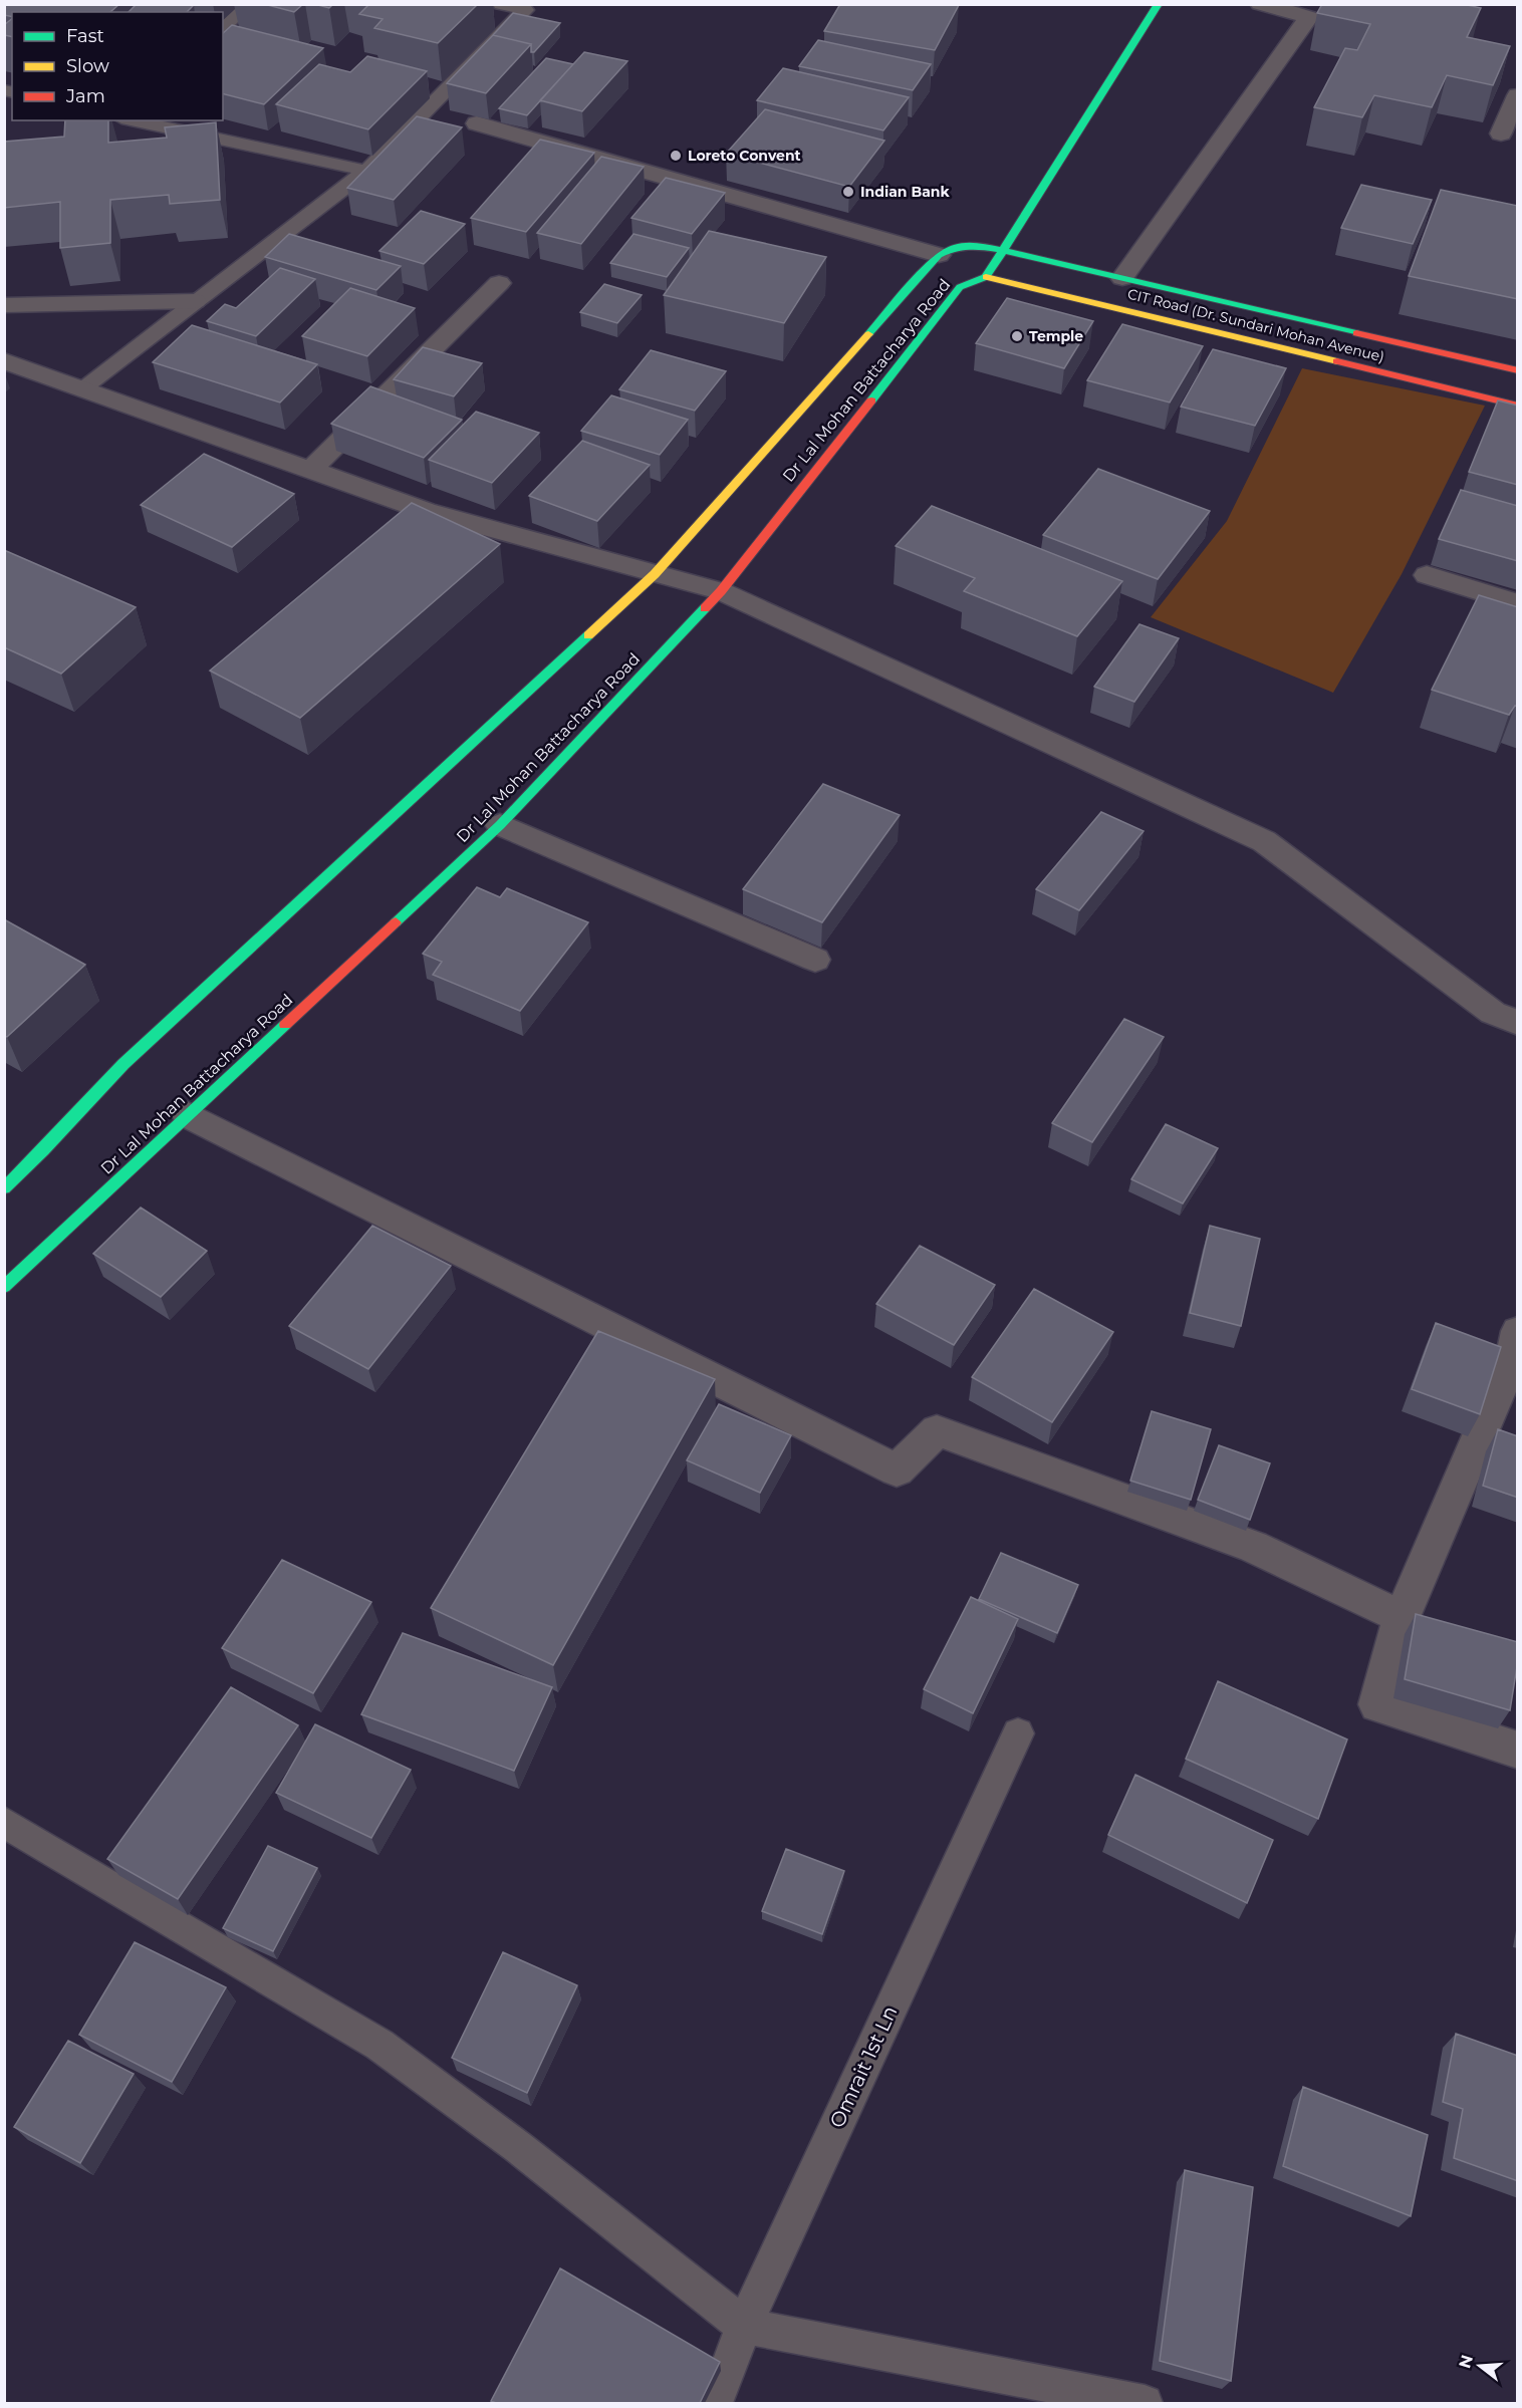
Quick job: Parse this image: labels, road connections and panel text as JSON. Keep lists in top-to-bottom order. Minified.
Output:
{"streets":{"main road":["CIT Road (Dr. Sundari Mohan Avenue)","Dr Lal Mohan Battacharya Road"],"lane":["Omrait 1st Ln"]},"crossings":[["CIT Road (Dr. Sundari Mohan Avenue)","Dr Lal Mohan Battacharya Road"]],"places":["Loreto Convent","Indian Bank","Temple"],"legend":["Fast","Slow","Jam"],"north":"left"}
